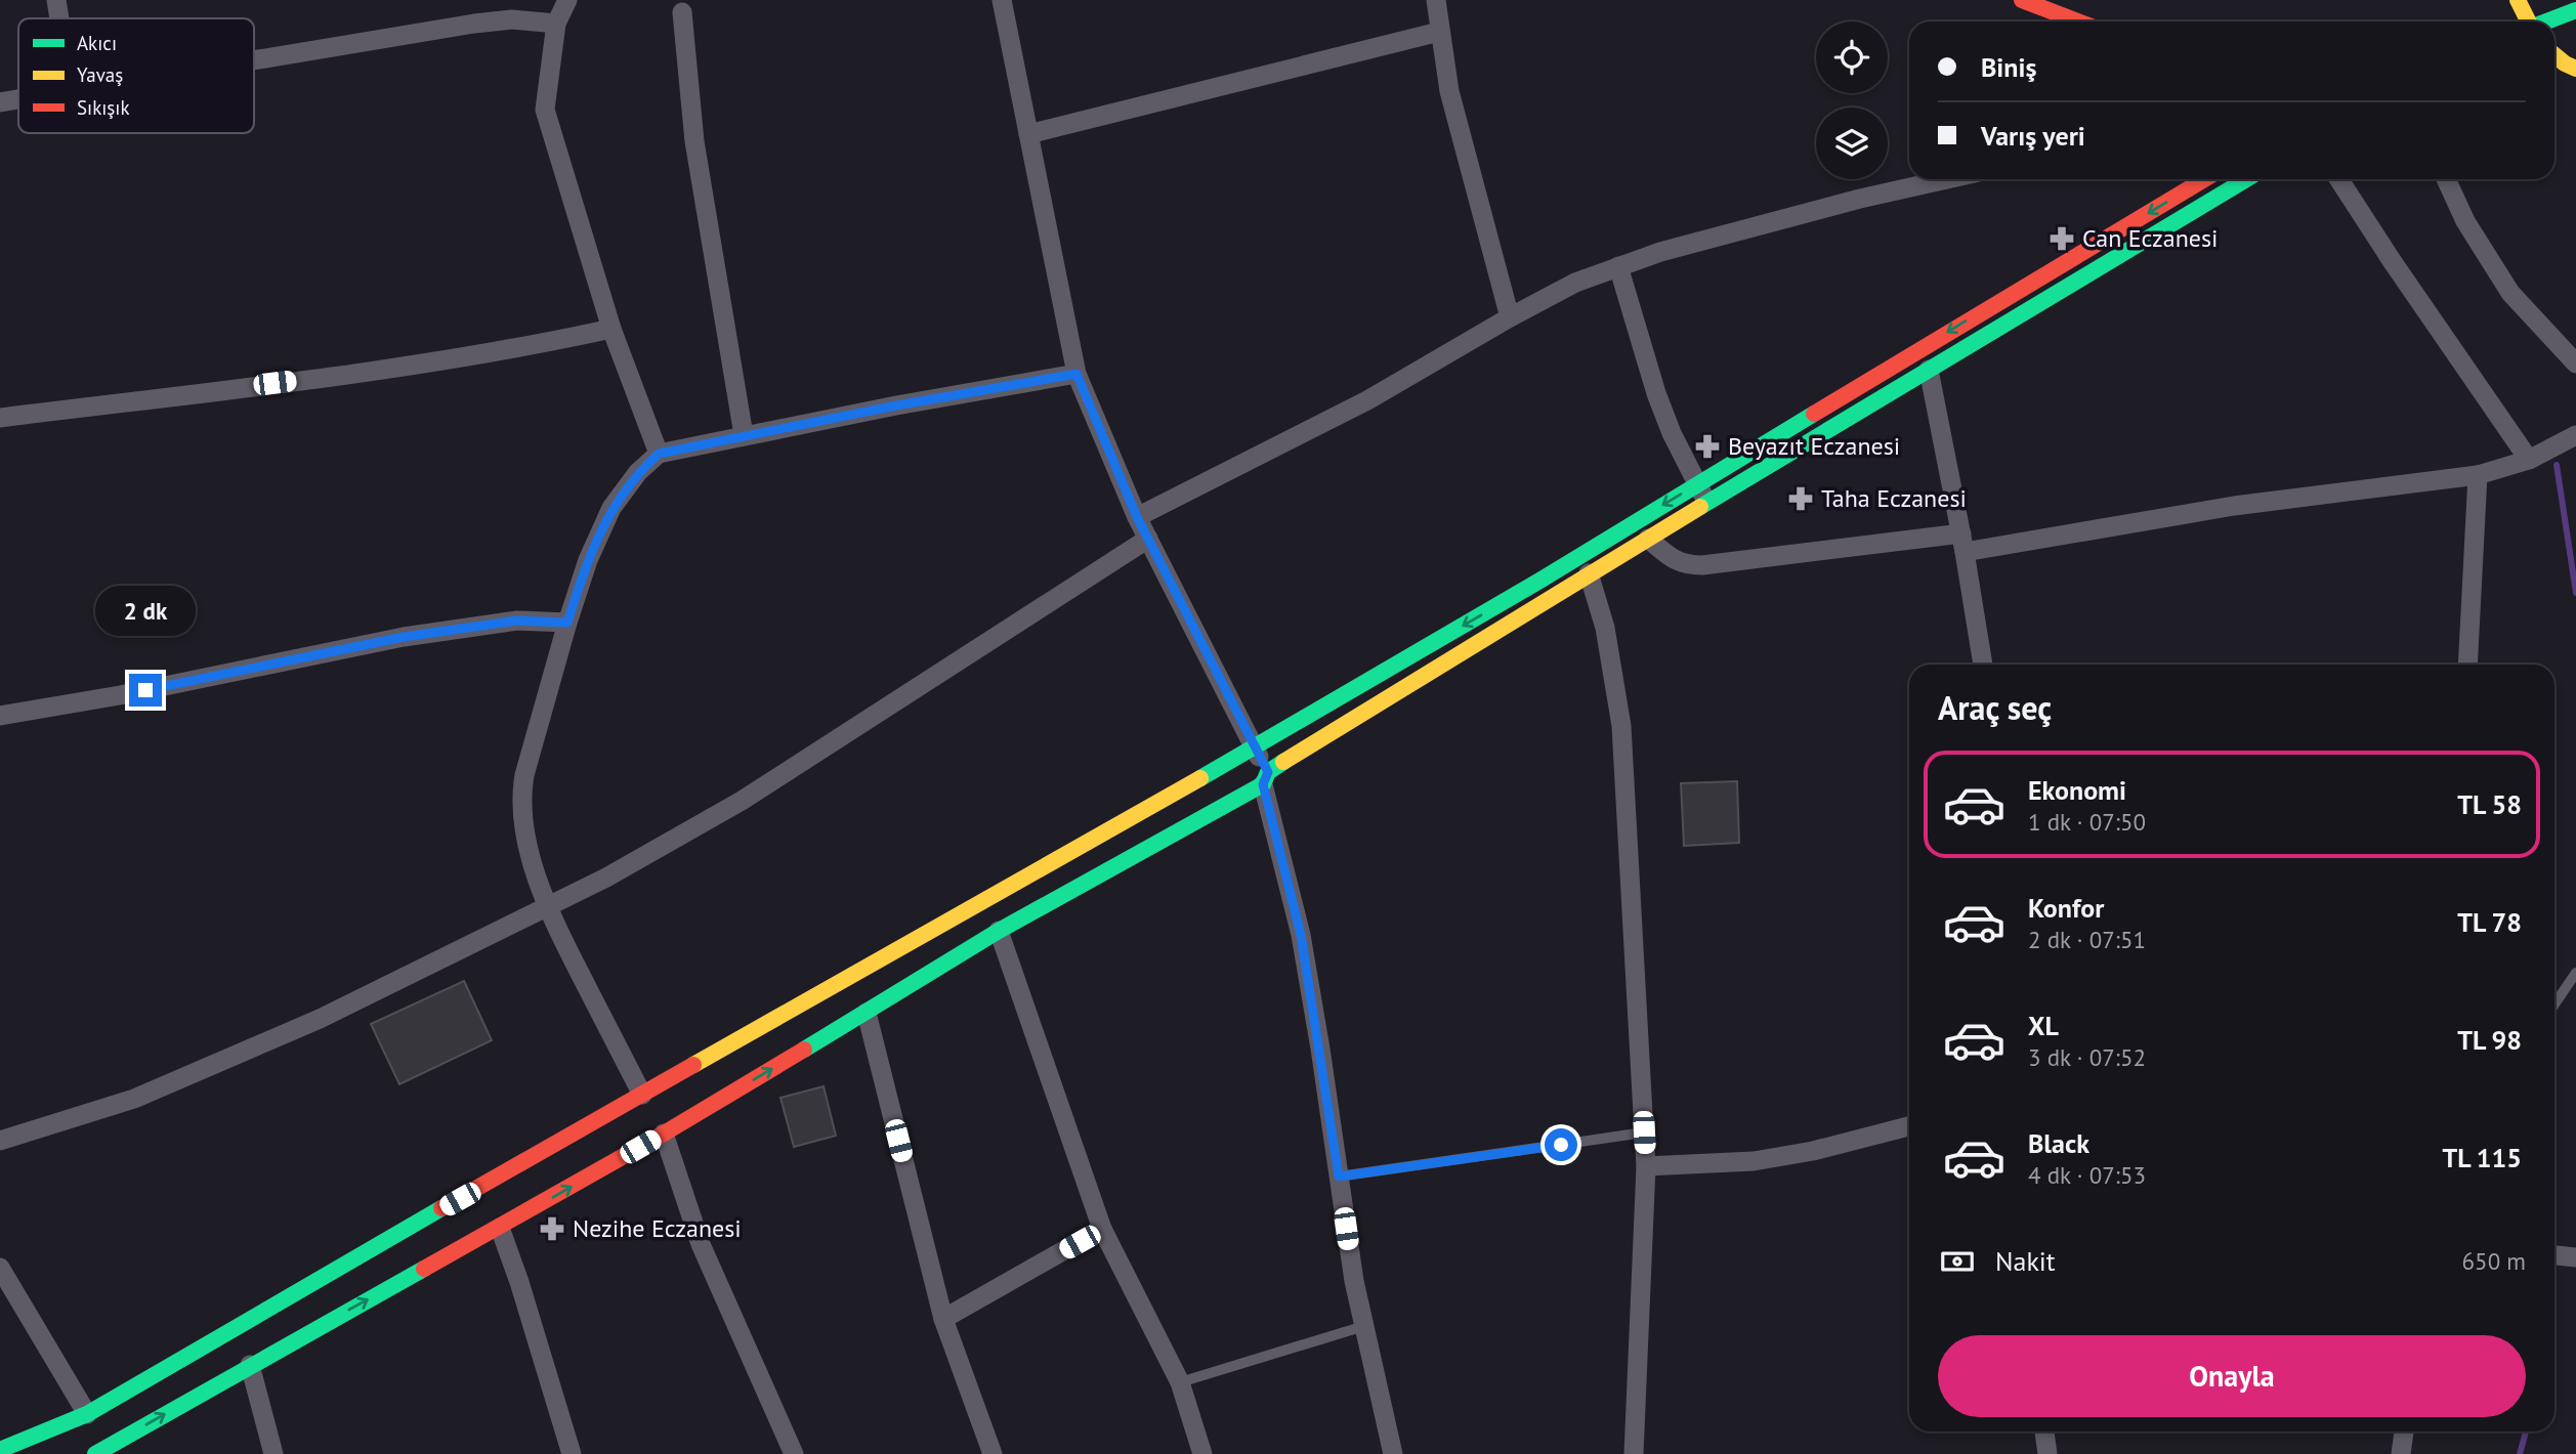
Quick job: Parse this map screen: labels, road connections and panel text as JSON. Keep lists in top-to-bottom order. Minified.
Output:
{"places":{"pharmacy":["Can Eczanesi","Beyazıt Eczanesi","Taha Eczanesi","Nezihe Eczanesi"]},"legend":["Akıcı","Yavaş","Sıkışık"],"page":{"banner":["Biniş","Varış yeri"],"bubble":"2 dk","heading":"Araç seç","list":[{"name":"Ekonomi","note":"1 dk · 07:50","value":"TL 58"},{"name":"Konfor","note":"2 dk · 07:51","value":"TL 78"},{"name":"XL","note":"3 dk · 07:52","value":"TL 98"},{"name":"Black","note":"4 dk · 07:53","value":"TL 115"}],"pay":["Nakit","650 m"],"buttons":"Onayla"}}
